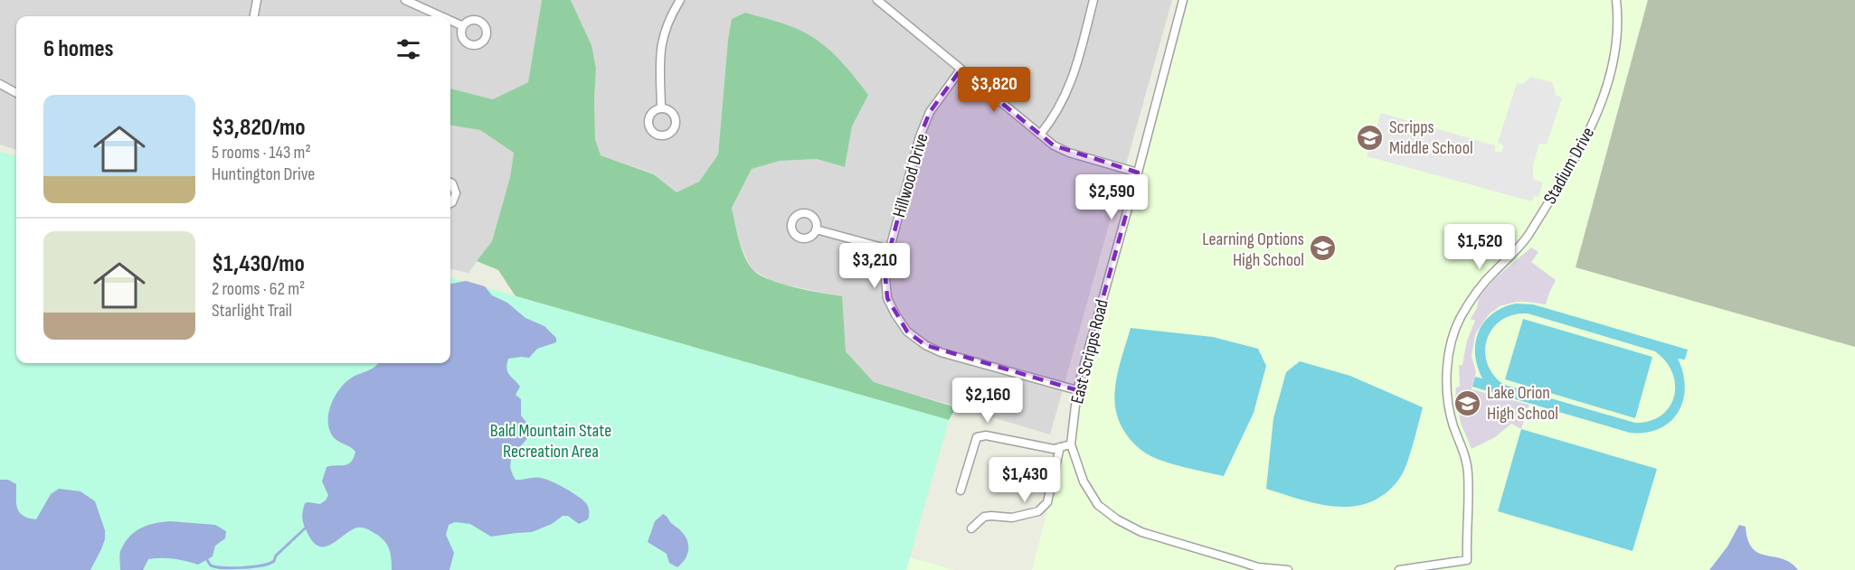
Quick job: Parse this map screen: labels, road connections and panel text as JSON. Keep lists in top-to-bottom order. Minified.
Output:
{"streets":{"street":["Stadium Drive","Hillwood Drive","East Scripps Road"]},"crossings":[["Hillwood Drive","East Scripps Road"]],"parks":["Bald Mountain State Recreation Area"],"places":{"school or university":["Scripps Middle School","Learning Options High School","Lake Orion High School"]},"page":{"heading":"6 homes","price":["$3,820","$2,590","$1,520","$3,210","$2,160","$1,430"],"list":[{"name":"$3,820/mo","note":"5 rooms · 143 m² · Huntington Drive"},{"name":"$1,430/mo","note":"2 rooms · 62 m² · Starlight Trail"}]}}
